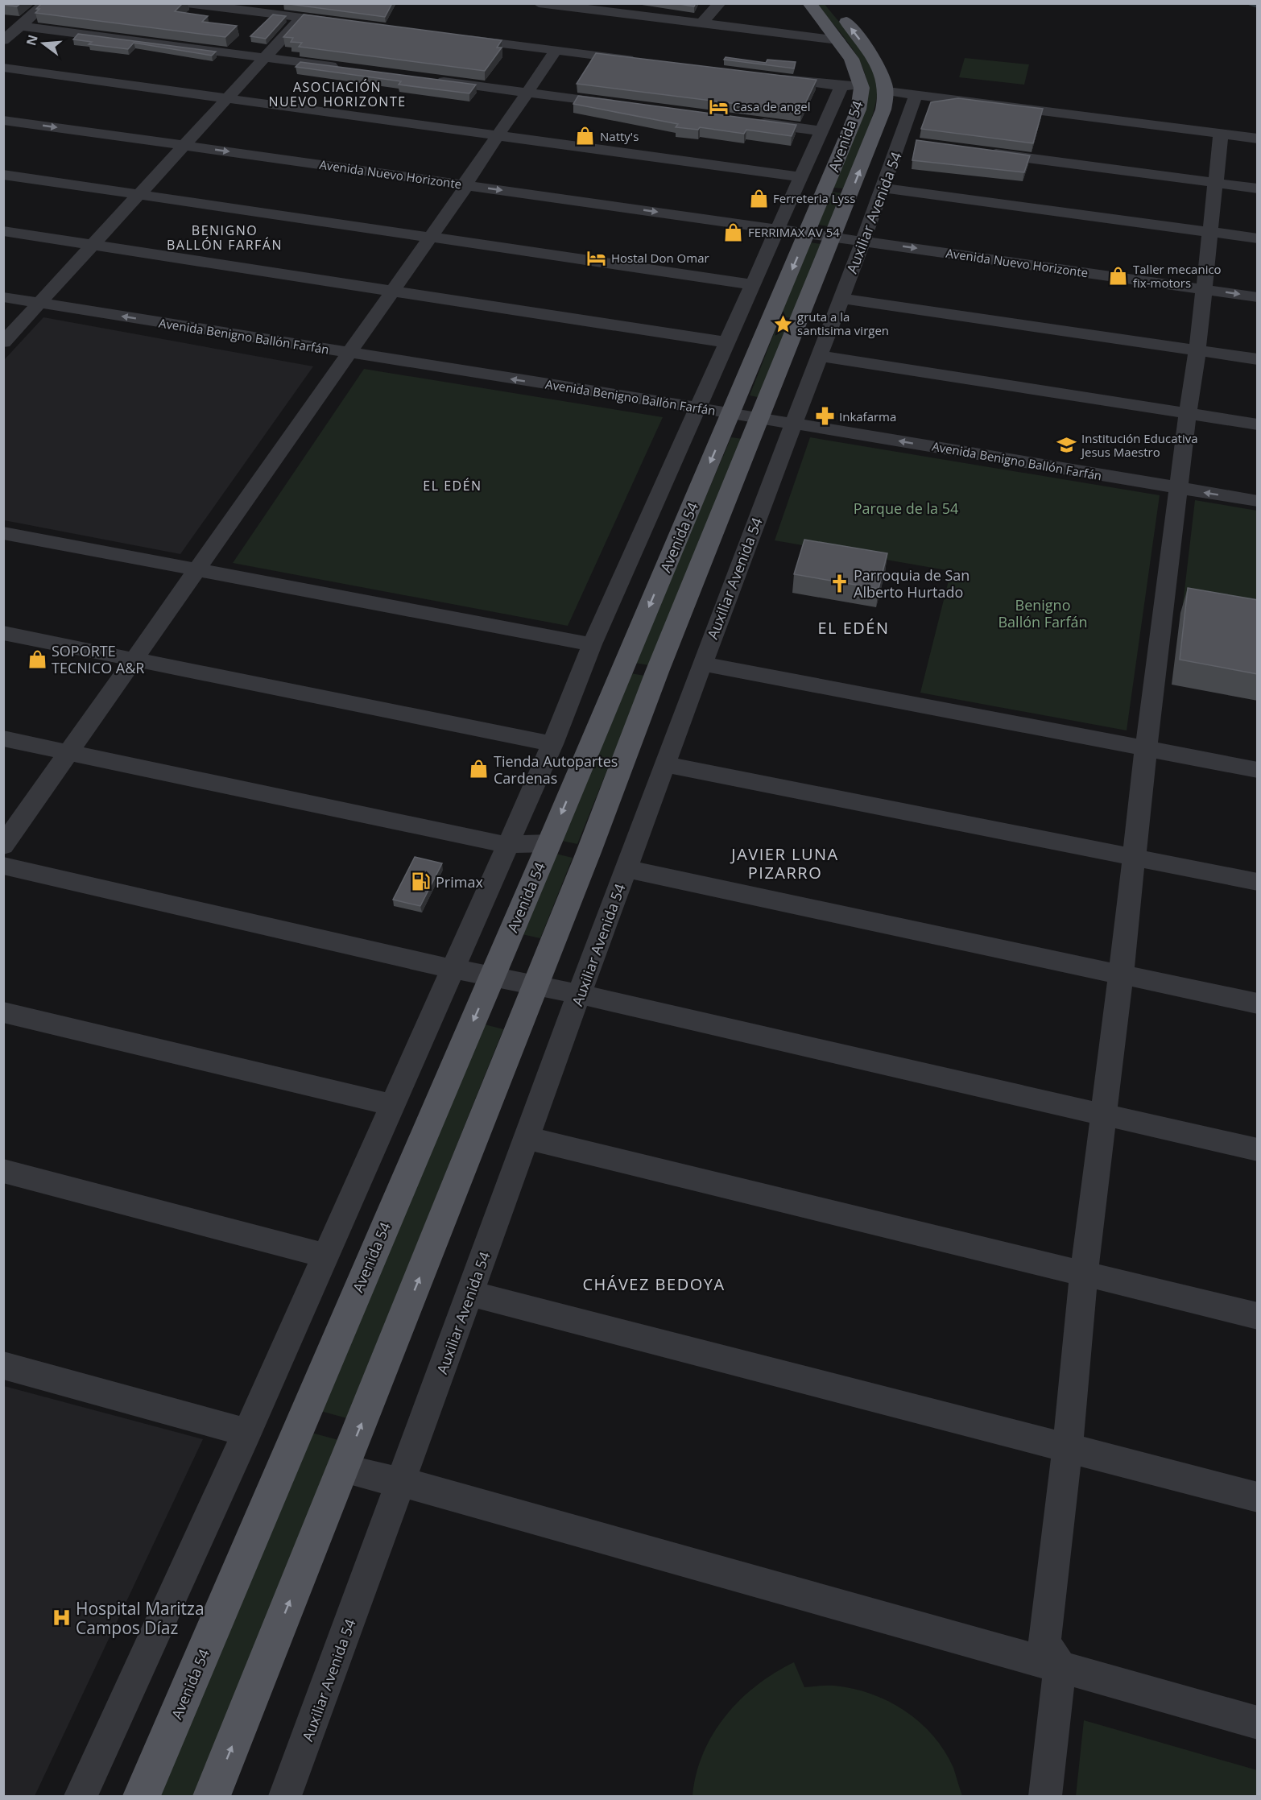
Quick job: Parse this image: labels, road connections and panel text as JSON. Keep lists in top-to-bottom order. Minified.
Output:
{"streets":{"main road":["Avenida 54"],"street":["Avenida Nuevo Horizonte","Auxiliar Avenida 54","Avenida Benigno Ballón Farfán"]},"crossings":[["Avenida 54","Avenida Nuevo Horizonte"],["Avenida 54","Avenida Benigno Ballón Farfán"],["Avenida Nuevo Horizonte","Auxiliar Avenida 54"],["Auxiliar Avenida 54","Avenida Benigno Ballón Farfán"]],"districts":["ASOCIACIÓN NUEVO HORIZONTE","BENIGNO BALLÓN FARFÁN","EL EDÉN","EL EDÉN","JAVIER LUNA PIZARRO","CHÁVEZ BEDOYA"],"parks":["Parque de la 54","Benigno Ballón Farfán"],"places":{"hotel":["Casa de angel","Hostal Don Omar"],"shop":["Natty's","Ferreteria Lyss","FERRIMAX AV 54","Taller mecanico fix-motors","SOPORTE TECNICO A&R","Tienda Autopartes Cardenas"],"place":["gruta a la santisima virgen"],"pharmacy":["Inkafarma"],"school or university":["Institución Educativa Jesus Maestro"],"church":["Parroquia de San Alberto Hurtado"],"fuel station":["Primax"],"hospital":["Hospital Maritza Campos Díaz"]},"north":"left"}
